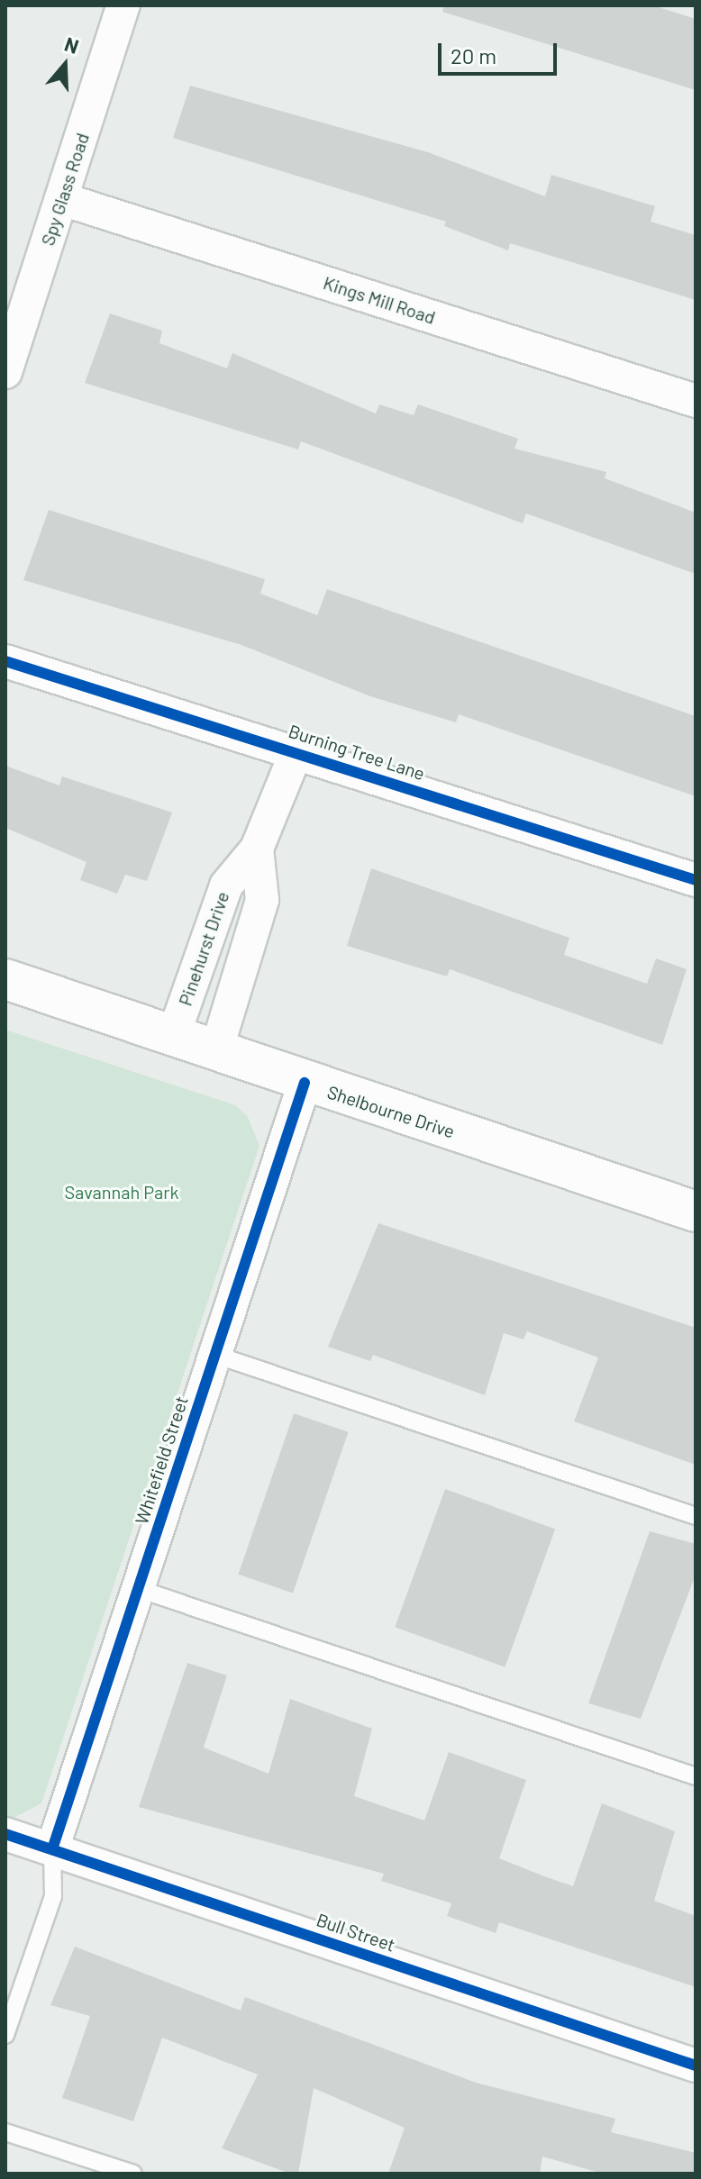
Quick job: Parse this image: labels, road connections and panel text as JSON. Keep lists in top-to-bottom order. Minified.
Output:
{"streets":{"main road":["Shelbourne Drive"],"street":["Spy Glass Road","Kings Mill Road","Burning Tree Lane","Pinehurst Drive","Whitefield Street","Bull Street"]},"crossings":[["Spy Glass Road","Kings Mill Road"],["Burning Tree Lane","Pinehurst Drive"],["Pinehurst Drive","Shelbourne Drive"],["Shelbourne Drive","Whitefield Street"],["Whitefield Street","Bull Street"]],"parks":["Savannah Park"],"scale_bar":"20 m","north":"top"}
